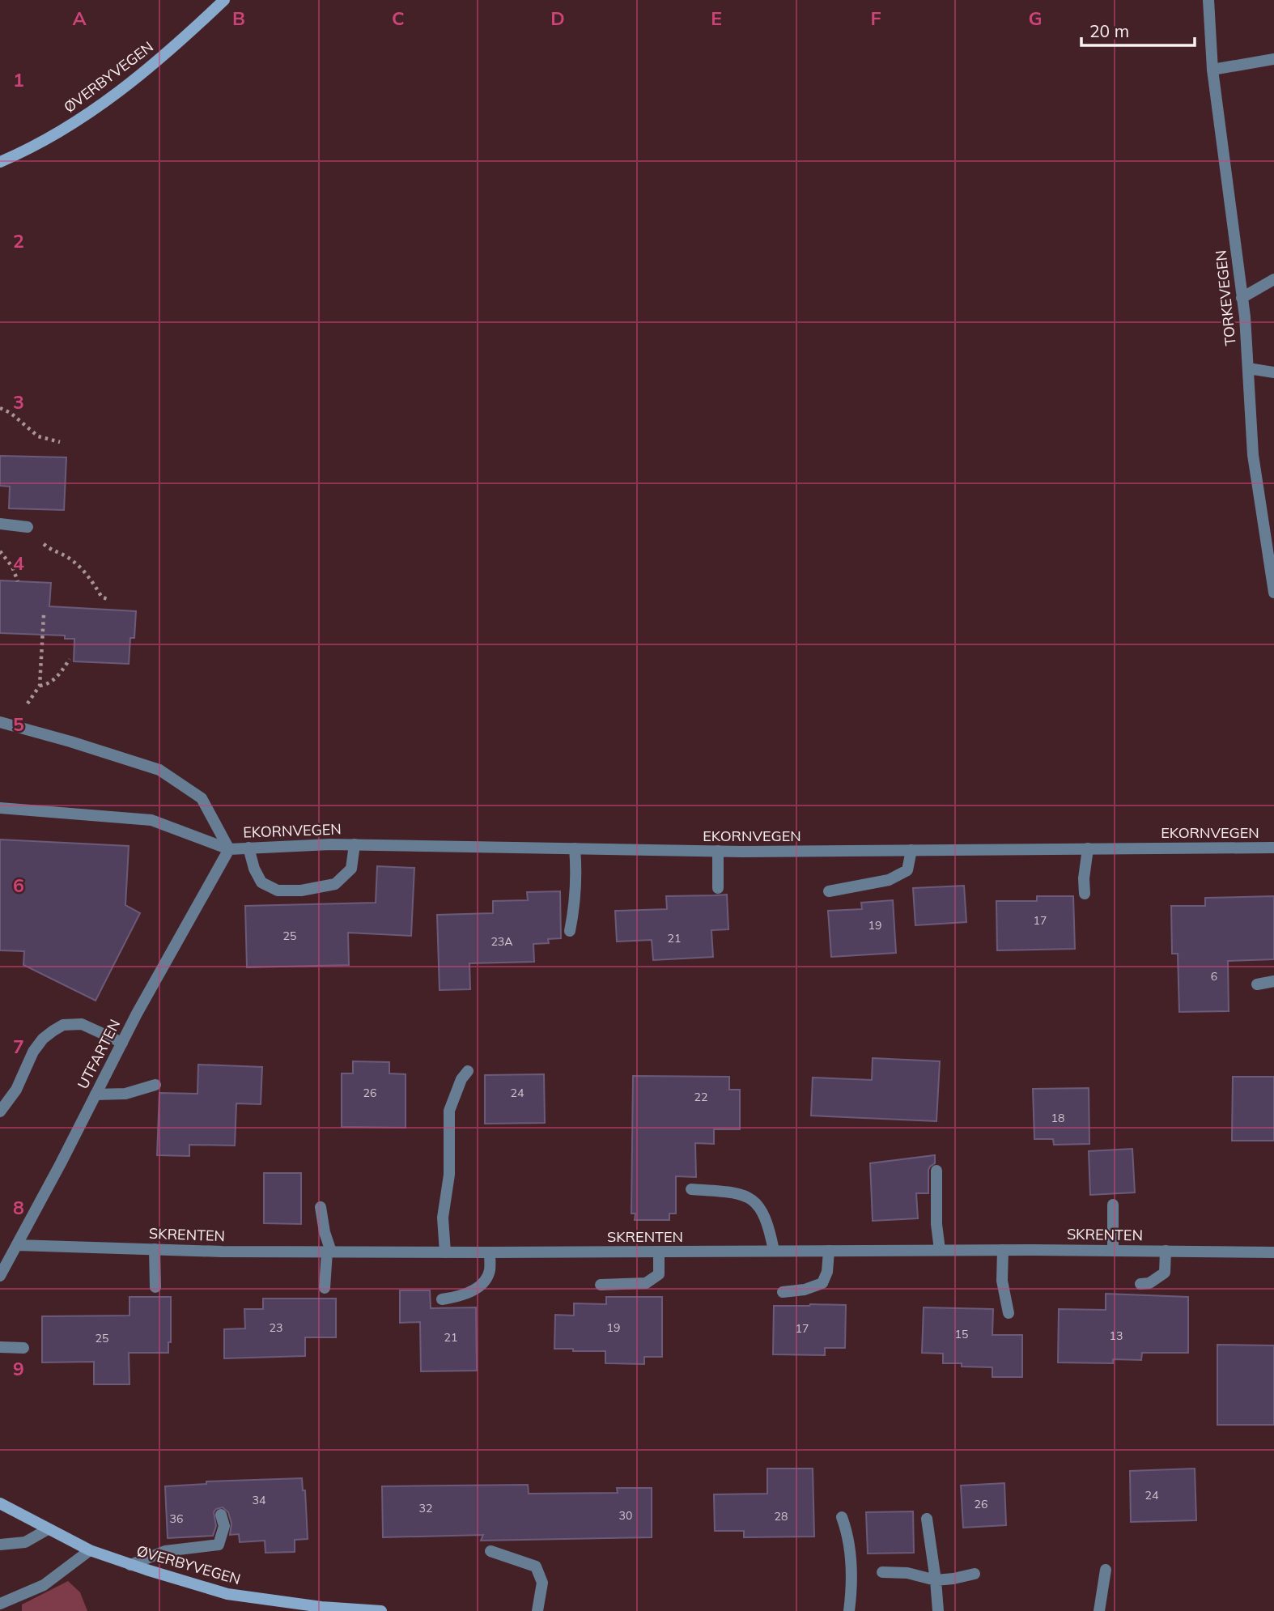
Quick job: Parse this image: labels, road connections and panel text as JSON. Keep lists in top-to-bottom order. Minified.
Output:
{"streets":{"main road":["ØVERBYVEGEN"],"street":["TORKEVEGEN","EKORNVEGEN","UTFARTEN","SKRENTEN"]},"crossings":[["EKORNVEGEN","UTFARTEN"],["UTFARTEN","SKRENTEN"]],"house_numbers":["17","19","25","21","23A","6","26","24","22","18","23","19","17","15","13","21","25","24","34","26","32","30","28","36"],"scale_bar":"20 m","grid":{"columns":["A","B","C","D","E","F","G"],"rows":["1","2","3","4","5","6","7","8","9"]}}
